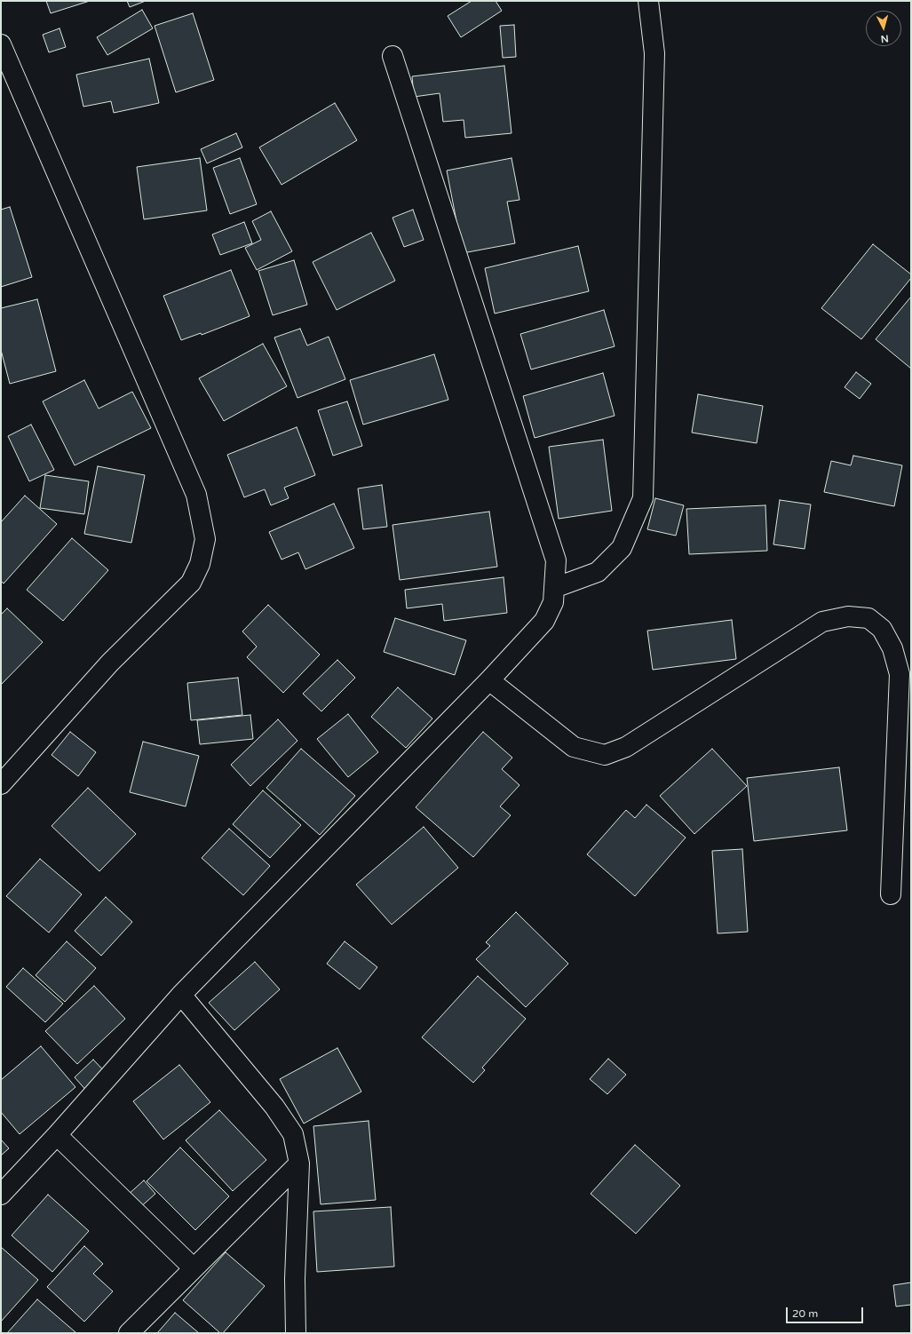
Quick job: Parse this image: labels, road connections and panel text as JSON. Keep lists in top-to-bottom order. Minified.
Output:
{"scale_bar":"20 m","north":"bottom"}
